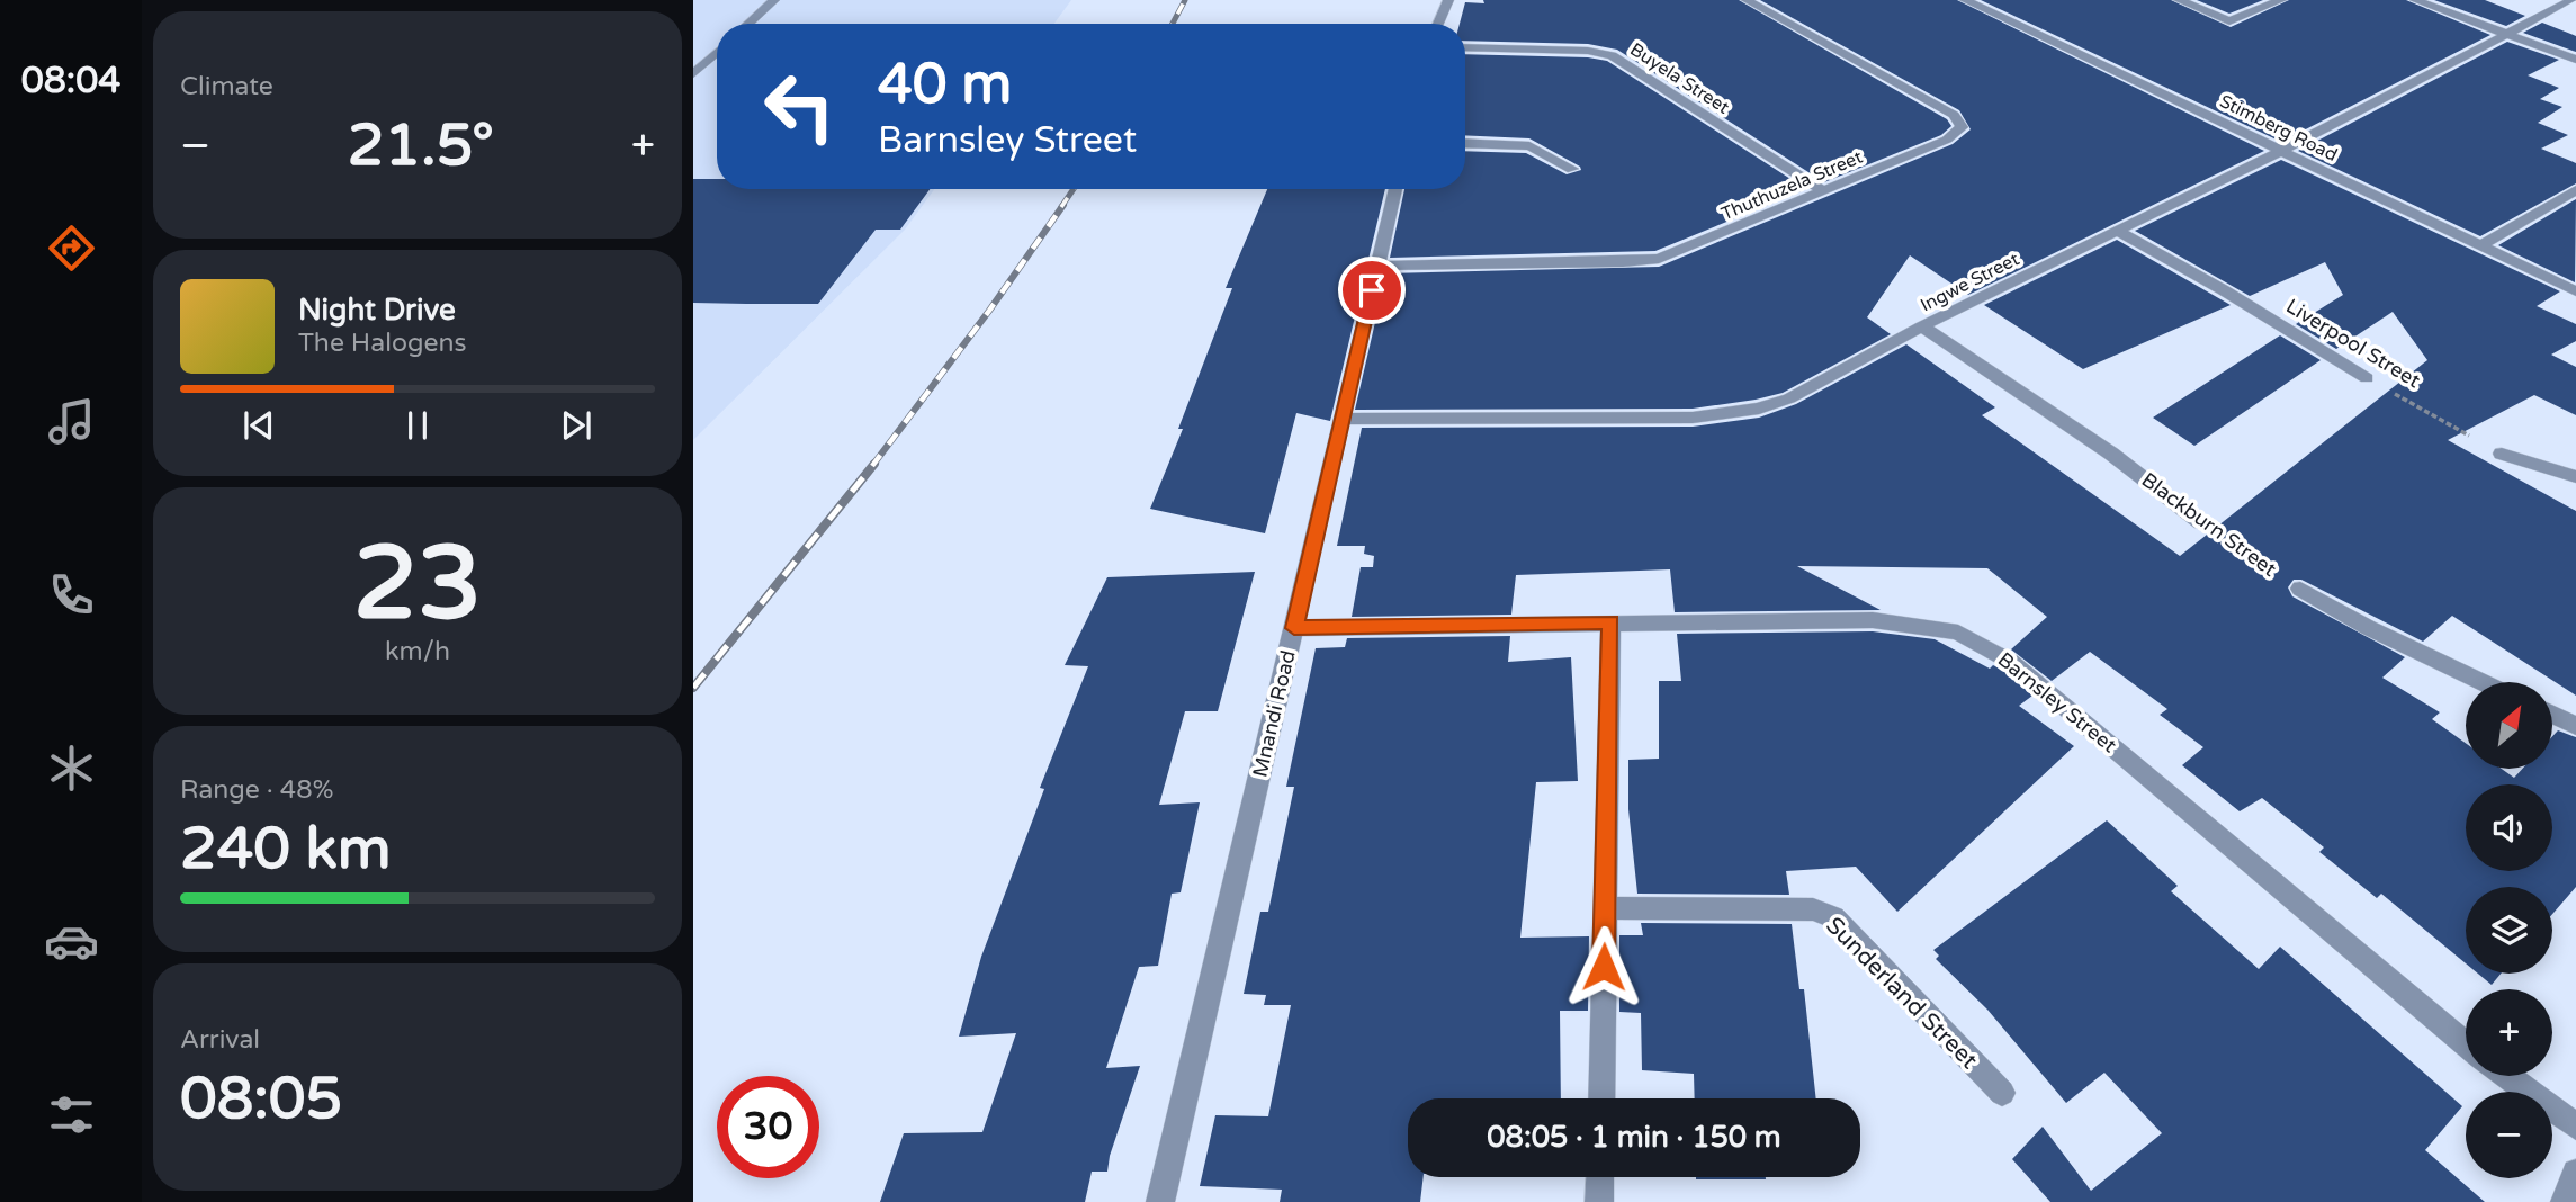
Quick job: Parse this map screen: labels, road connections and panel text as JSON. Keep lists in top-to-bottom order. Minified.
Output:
{"streets":{"street":["Buyela Street","Stimberg Road","Thuthuzela Street","Ingwe Street","Liverpool Street","Blackburn Street","Barnsley Street","Mnandi Road","Sunderland Street"]},"crossings":[["Buyela Street","Thuthuzela Street"],["Stimberg Road","Ingwe Street"],["Thuthuzela Street","Mnandi Road"],["Ingwe Street","Liverpool Street"],["Ingwe Street","Blackburn Street"],["Ingwe Street","Mnandi Road"],["Barnsley Street","Mnandi Road"]],"north":"top right","page":{"tabs":"08:04","tile":["Climate",["23","km/h"],["Range · 48%","240 km"],["Arrival","08:05"]],"turn":["40 m","Barnsley Street"],"heat":["−","21.5°","+"],"song":["Night Drive","The Halogens"],"map_buttons":["+","−"],"limit":"30","trip":"08:05 · 1 min · 150 m"}}
